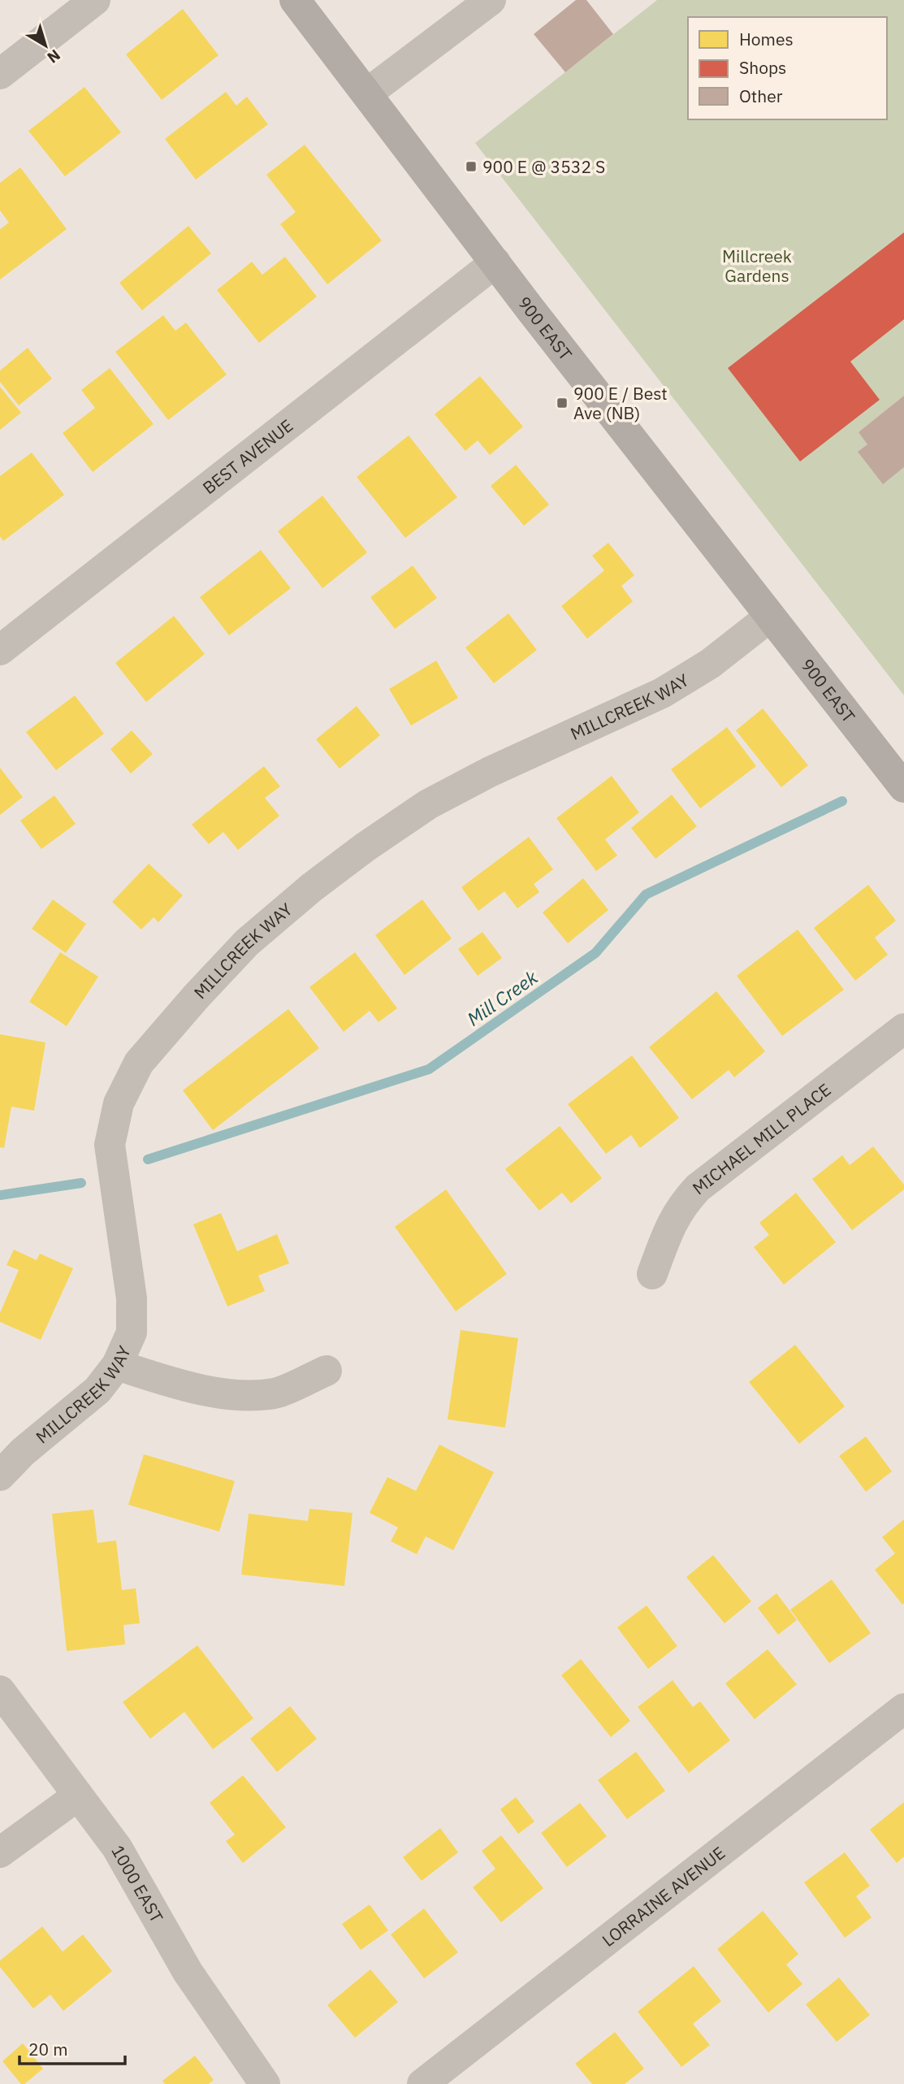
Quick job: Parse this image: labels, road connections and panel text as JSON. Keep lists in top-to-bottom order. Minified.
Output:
{"streets":{"main road":["900 EAST"],"street":["BEST AVENUE","MILLCREEK WAY","MICHAEL MILL PLACE","1000 EAST","LORRAINE AVENUE"]},"crossings":[["900 EAST","BEST AVENUE"],["900 EAST","MILLCREEK WAY"]],"water":["Mill Creek"],"parks":["Millcreek Gardens"],"places":{"transit":["900 E @ 3532 S","900 E / Best Ave (NB)"]},"legend":["Homes","Shops","Other"],"scale_bar":"20 m","north":"bottom right"}
